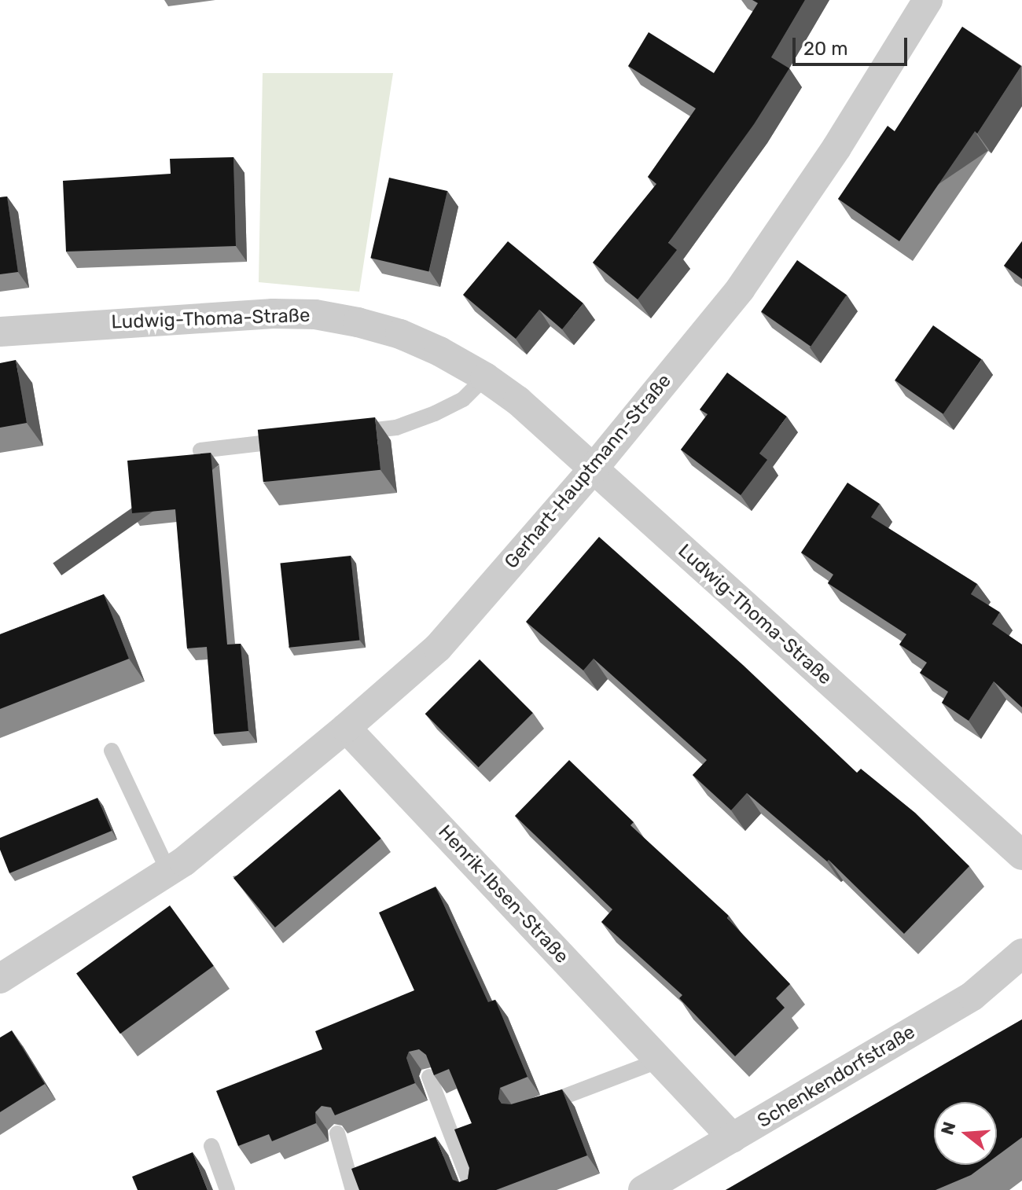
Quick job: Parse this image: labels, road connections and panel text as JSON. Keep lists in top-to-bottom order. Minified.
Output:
{"streets":{"street":["Ludwig-Thoma-Straße","Gerhart-Hauptmann-Straße","Henrik-Ibsen-Straße","Schenkendorfstraße"]},"crossings":[["Ludwig-Thoma-Straße","Gerhart-Hauptmann-Straße"],["Gerhart-Hauptmann-Straße","Henrik-Ibsen-Straße"],["Henrik-Ibsen-Straße","Schenkendorfstraße"]],"scale_bar":"20 m","north":"left"}
